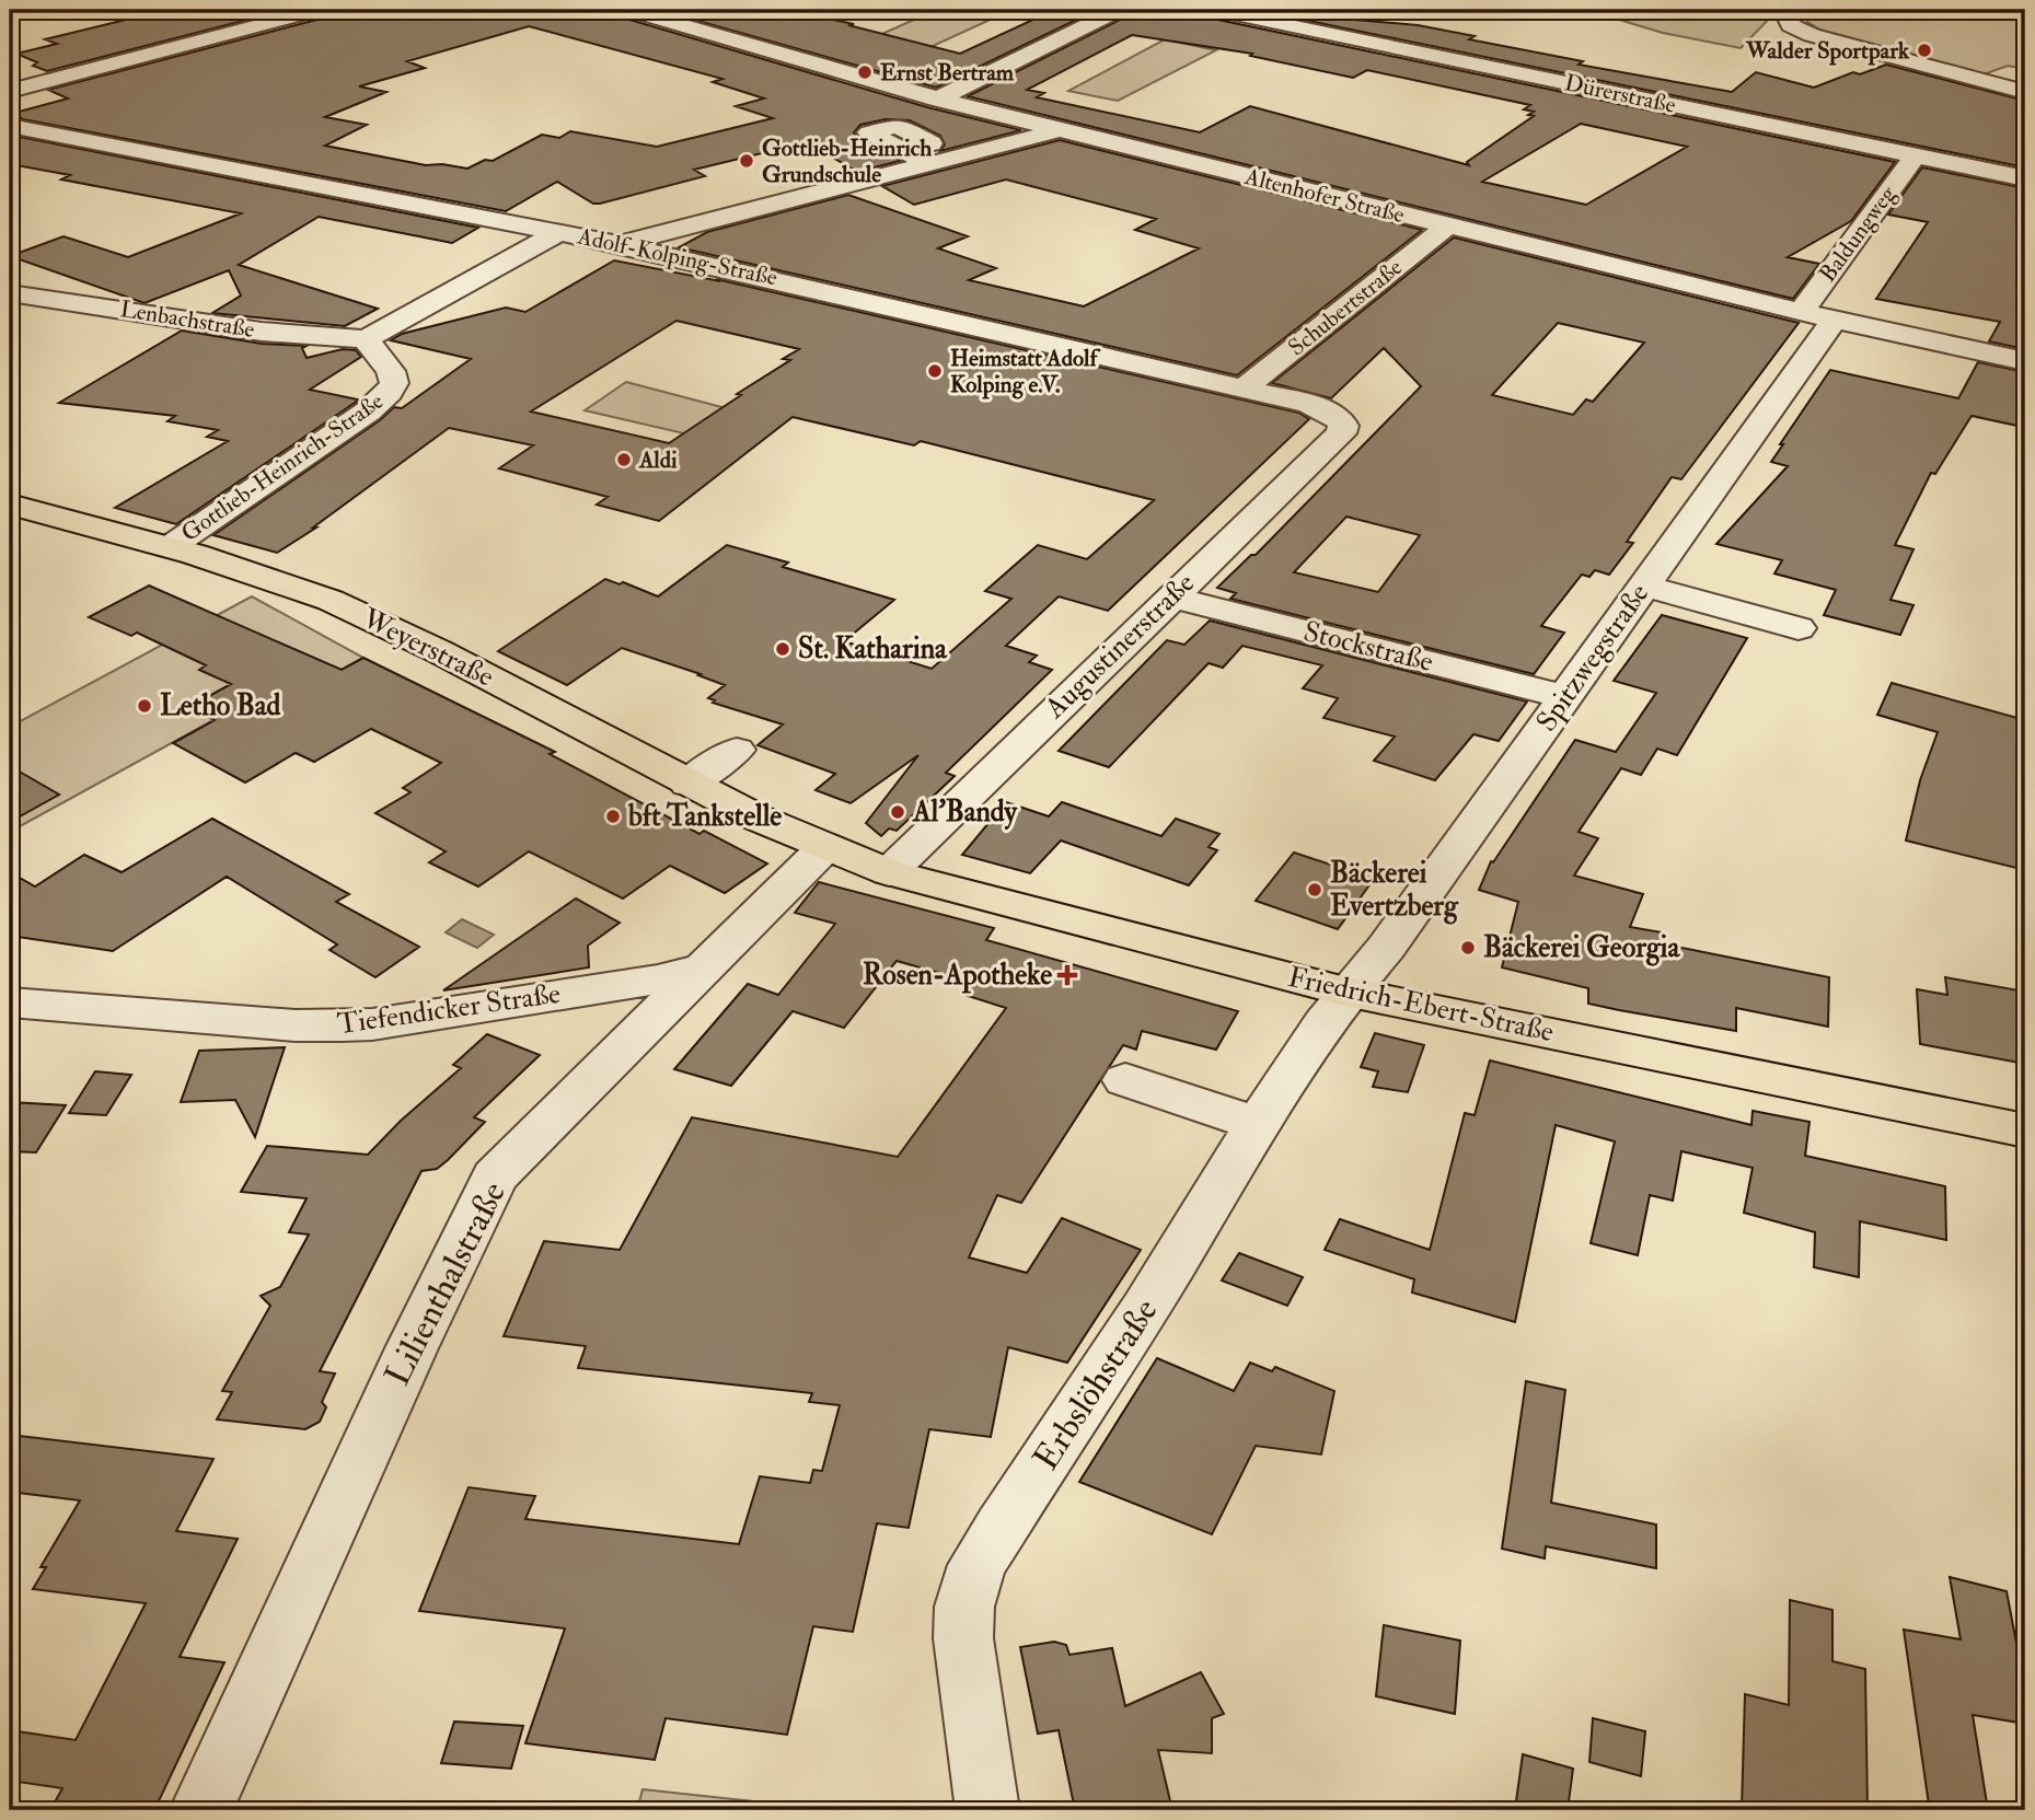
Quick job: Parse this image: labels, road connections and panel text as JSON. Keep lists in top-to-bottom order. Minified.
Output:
{"streets":{"main road":["Weyerstraße","Friedrich-Ebert-Straße"],"street":["Dürerstraße","Altenhofer Straße","Baldungweg","Adolf-Kolping-Straße","Schubertstraße","Lenbachstraße","Gottlieb-Heinrich-Straße","Augustinerstraße","Stockstraße","Spitzwegstraße","Tiefendicker Straße","Lilienthalstraße","Erbslöhstraße"]},"crossings":[["Dürerstraße","Baldungweg"],["Altenhofer Straße","Baldungweg"],["Altenhofer Straße","Schubertstraße"],["Altenhofer Straße","Spitzwegstraße"],["Adolf-Kolping-Straße","Schubertstraße"],["Adolf-Kolping-Straße","Augustinerstraße"],["Lenbachstraße","Gottlieb-Heinrich-Straße"],["Gottlieb-Heinrich-Straße","Weyerstraße"],["Augustinerstraße","Stockstraße"],["Augustinerstraße","Friedrich-Ebert-Straße"],["Stockstraße","Spitzwegstraße"],["Weyerstraße","Friedrich-Ebert-Straße"],["Weyerstraße","Lilienthalstraße"],["Spitzwegstraße","Friedrich-Ebert-Straße"],["Spitzwegstraße","Erbslöhstraße"],["Friedrich-Ebert-Straße","Lilienthalstraße"],["Friedrich-Ebert-Straße","Erbslöhstraße"],["Tiefendicker Straße","Lilienthalstraße"]],"places":{"other":["Walder Sportpark","Ernst Bertram","Gottlieb-Heinrich Grundschule","Heimstatt Adolf Kolping e.V.","Aldi","St. Katharina","Letho Bad","Al'Bandy","bft Tankstelle","Bäckerei Evertzberg","Bäckerei Georgia"],"health":["Rosen-Apotheke"]}}
